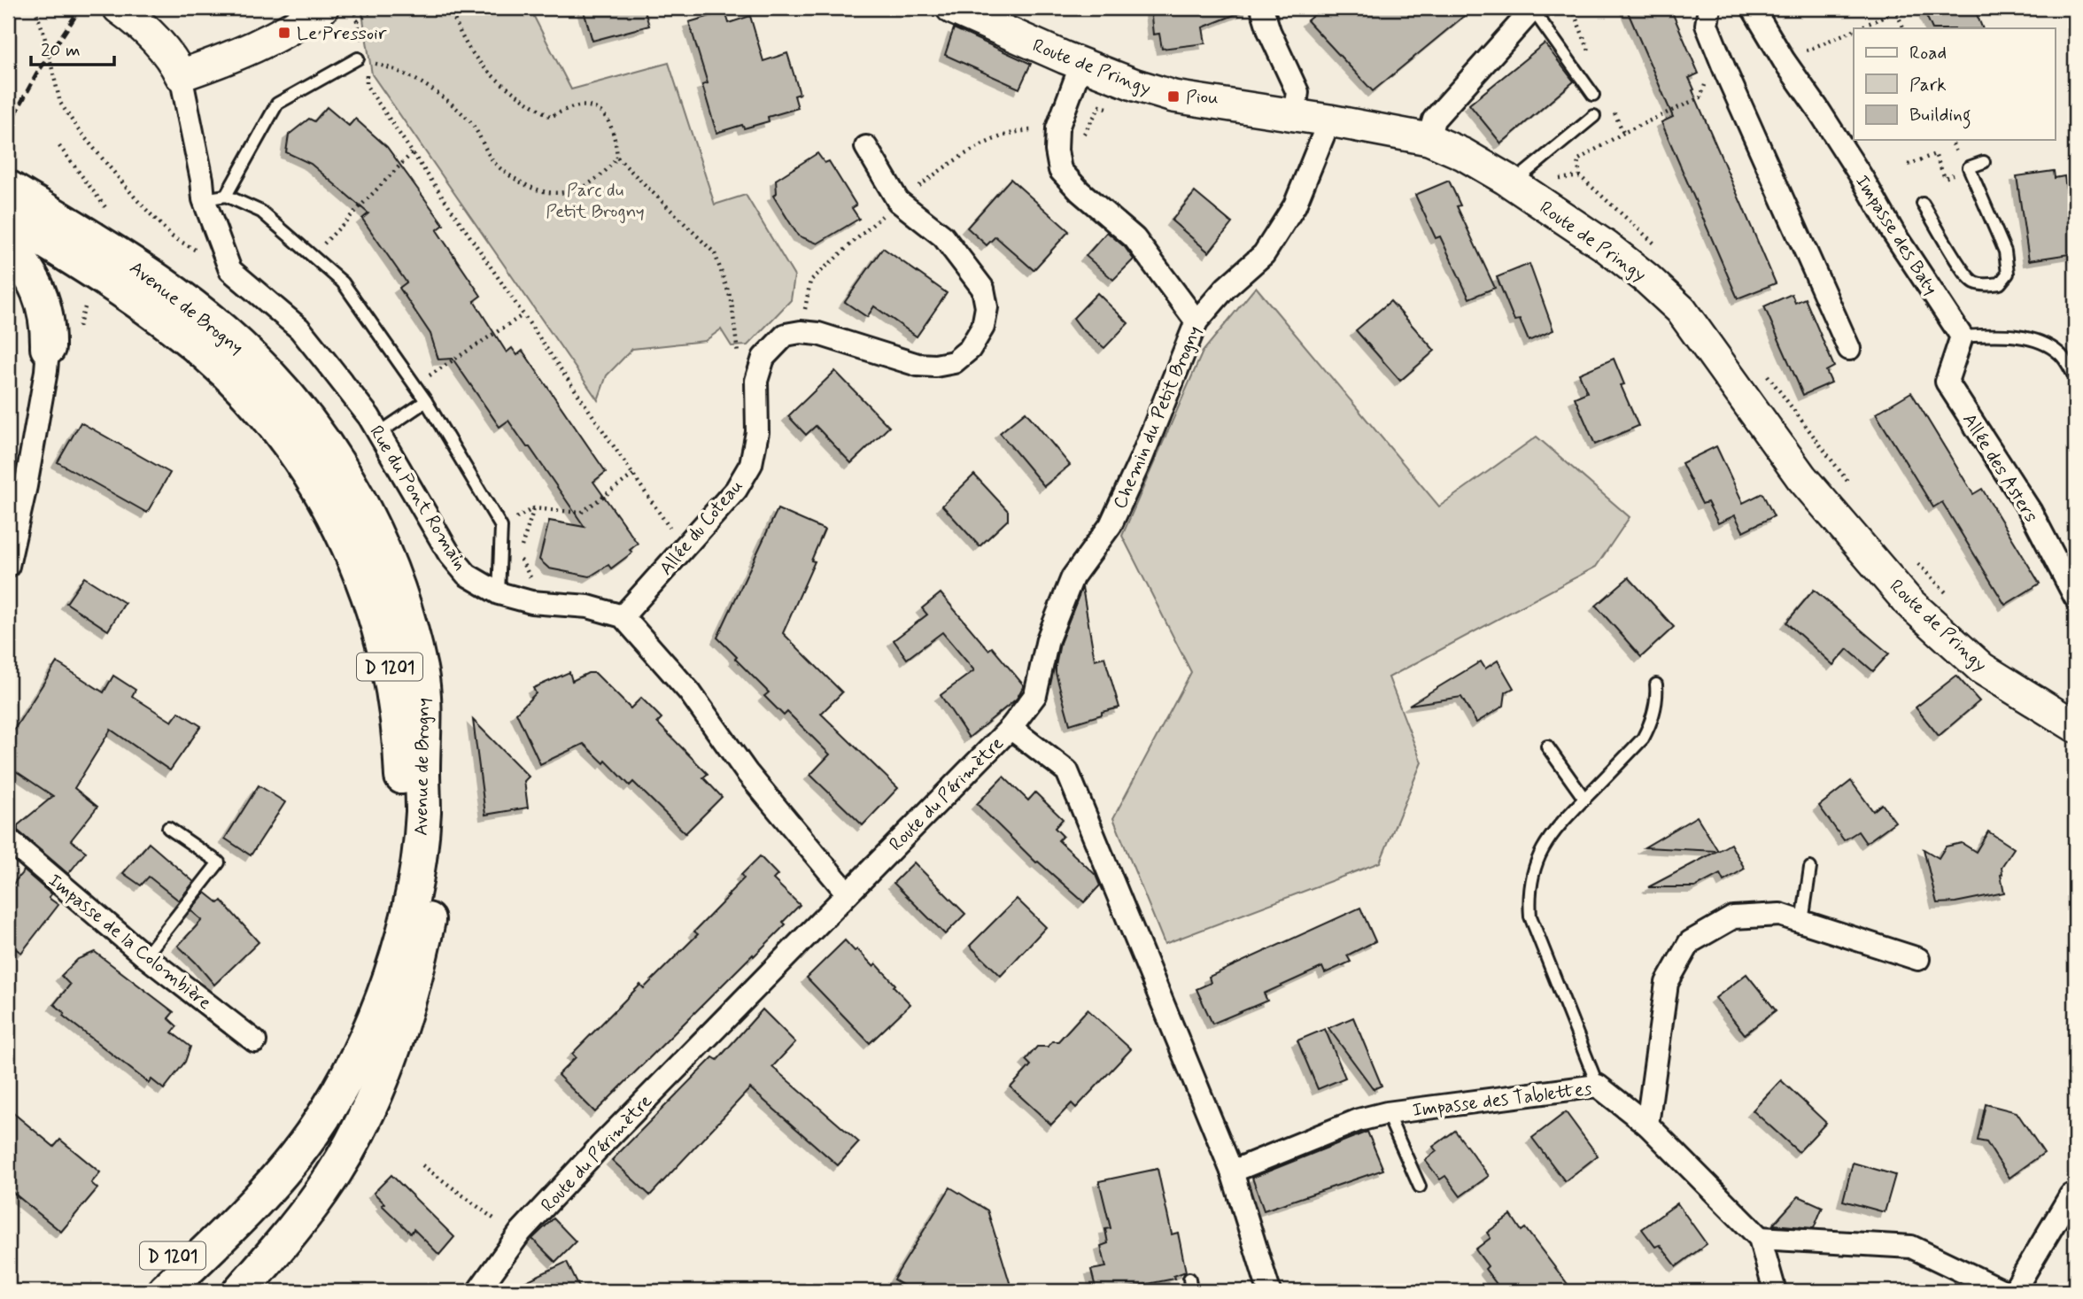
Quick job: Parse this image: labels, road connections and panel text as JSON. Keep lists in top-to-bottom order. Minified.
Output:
{"streets":{"highway":["Avenue de Brogny","D 1201"],"street":["Route de Pringy","Impasse des Baty","Chemin du Petit Brogny","Allée des Asters","Rue du Pont Romain","Allée du Coteau","Route du Périmètre","Impasse de la Colombière","Impasse des Tablettes"]},"crossings":[["Route de Pringy","Chemin du Petit Brogny"],["Impasse des Baty","Allée des Asters"],["Chemin du Petit Brogny","Route du Périmètre"],["Rue du Pont Romain","Allée du Coteau"],["Route du Périmètre","Impasse des Tablettes"]],"parks":["Parc du Petit Brogny"],"places":{"transit":["Le Pressoir","Piou"]},"legend":["Road","Park","Building"],"scale_bar":"20 m"}
